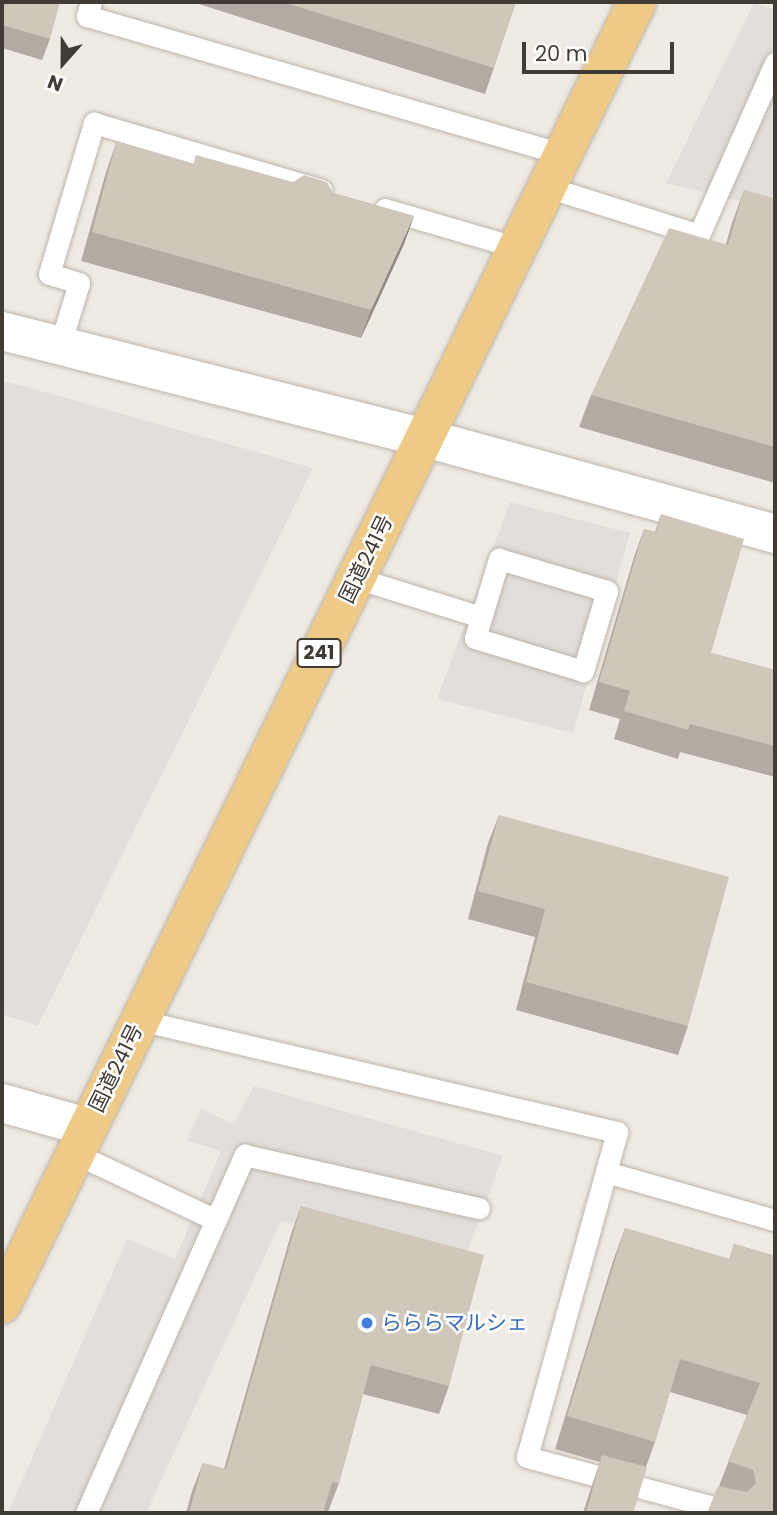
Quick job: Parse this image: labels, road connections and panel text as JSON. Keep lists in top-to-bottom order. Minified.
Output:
{"streets":{"highway":["国道241号","241"]},"places":["らららマルシェ"],"scale_bar":"20 m","north":"bottom"}
